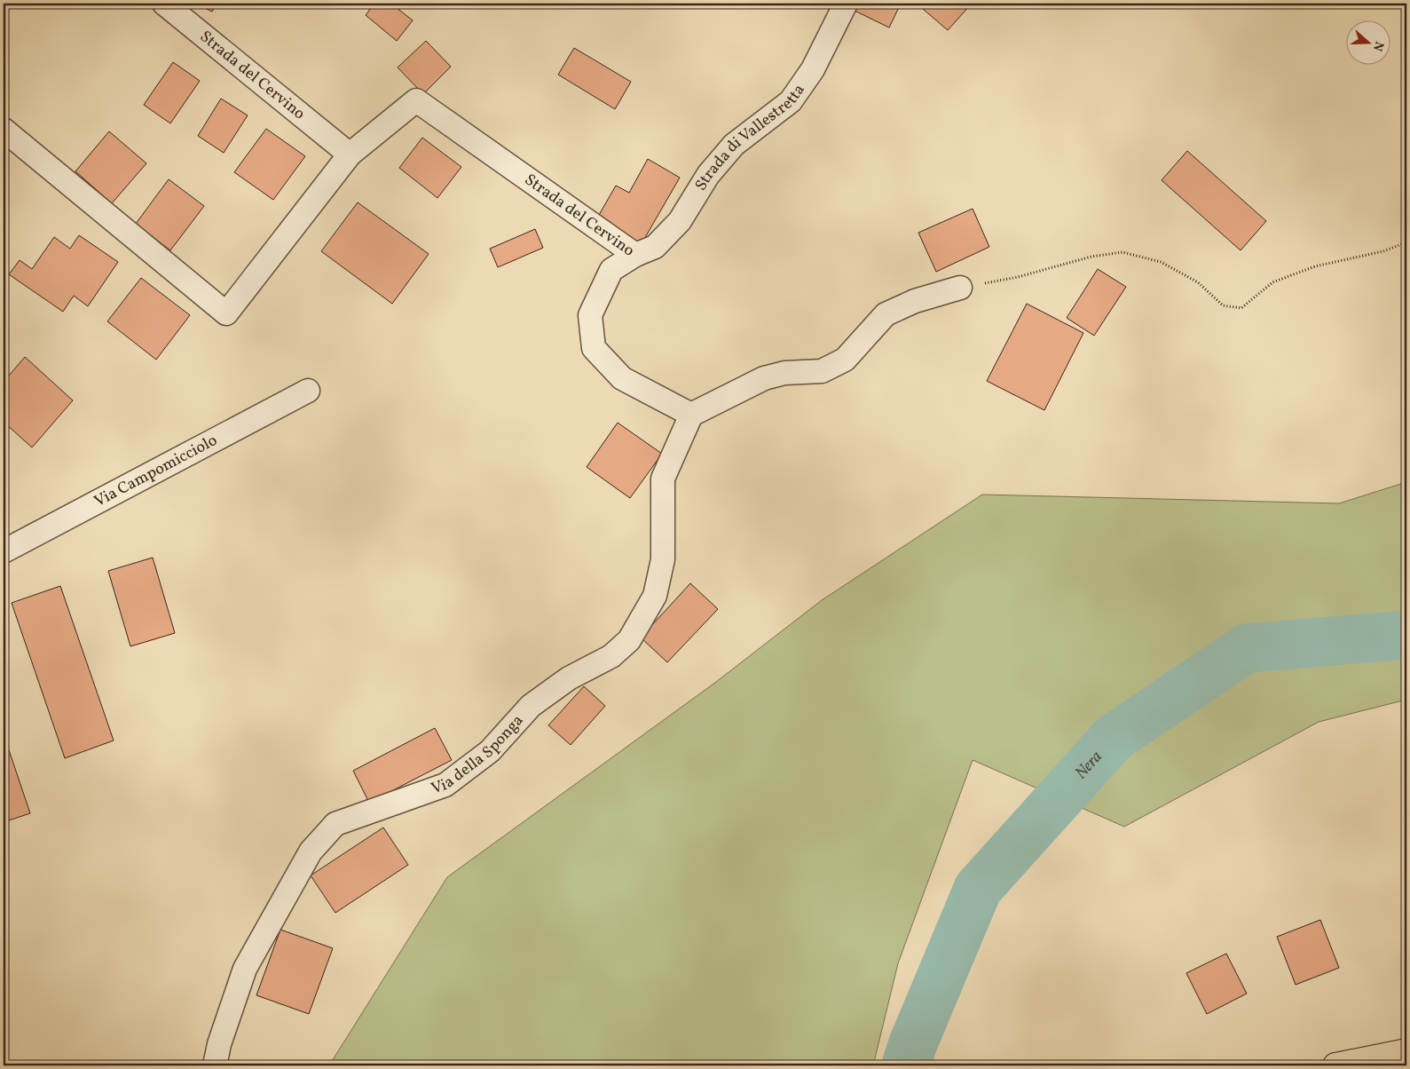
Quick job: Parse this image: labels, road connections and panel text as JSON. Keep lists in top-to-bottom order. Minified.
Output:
{"streets":{"street":["Strada del Cervino","Strada di Vallestretta","Via Campomicciolo","Via della Sponga"]},"crossings":[["Strada del Cervino","Strada di Vallestretta"],["Strada del Cervino","Via della Sponga"]],"water":["Nera"],"north":"right"}
